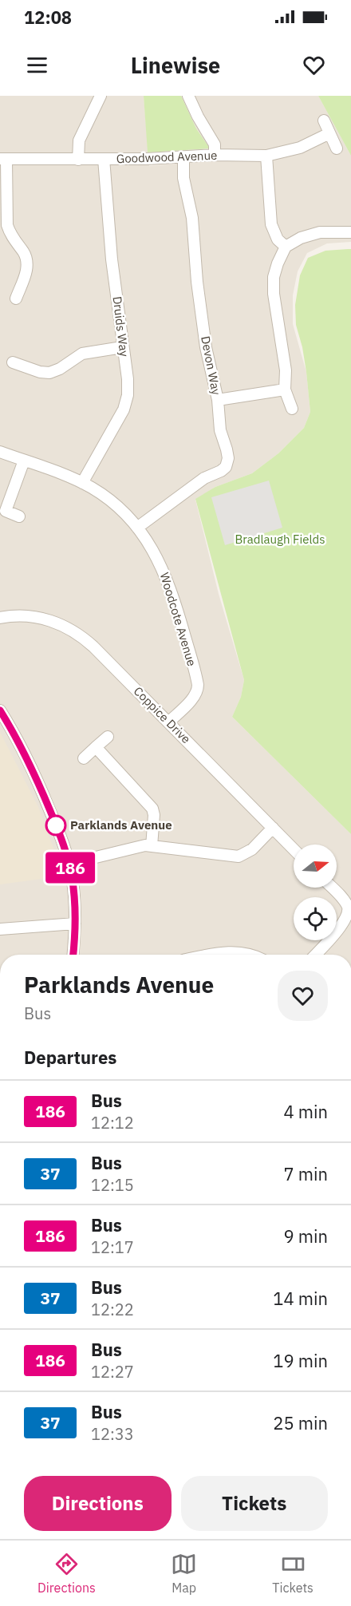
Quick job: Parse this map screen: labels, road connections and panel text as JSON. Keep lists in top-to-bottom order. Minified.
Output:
{"streets":{"street":["Goodwood Avenue","Druids Way","Devon Way","Woodcote Avenue","Coppice Drive"]},"crossings":[["Goodwood Avenue","Druids Way"],["Goodwood Avenue","Devon Way"],["Druids Way","Woodcote Avenue"],["Devon Way","Woodcote Avenue"],["Woodcote Avenue","Coppice Drive"]],"parks":["Bradlaugh Fields"],"places":["Parklands Avenue"],"lines":["bus line 186"],"north":"right","page":{"status":"12:08","header":"Linewise","on_map":"186","heading":[["Parklands Avenue","Bus"],"Departures"],"list":[{"mark":"186","name":"Bus","note":"12:12","value":"4 min"},{"mark":"37","name":"Bus","note":"12:15","value":"7 min"},{"mark":"186","name":"Bus","note":"12:17","value":"9 min"},{"mark":"37","name":"Bus","note":"12:22","value":"14 min"},{"mark":"186","name":"Bus","note":"12:27","value":"19 min"},{"mark":"37","name":"Bus","note":"12:33","value":"25 min"}],"buttons":["Directions","Tickets"],"tabs":["Directions","Map","Tickets"]}}
